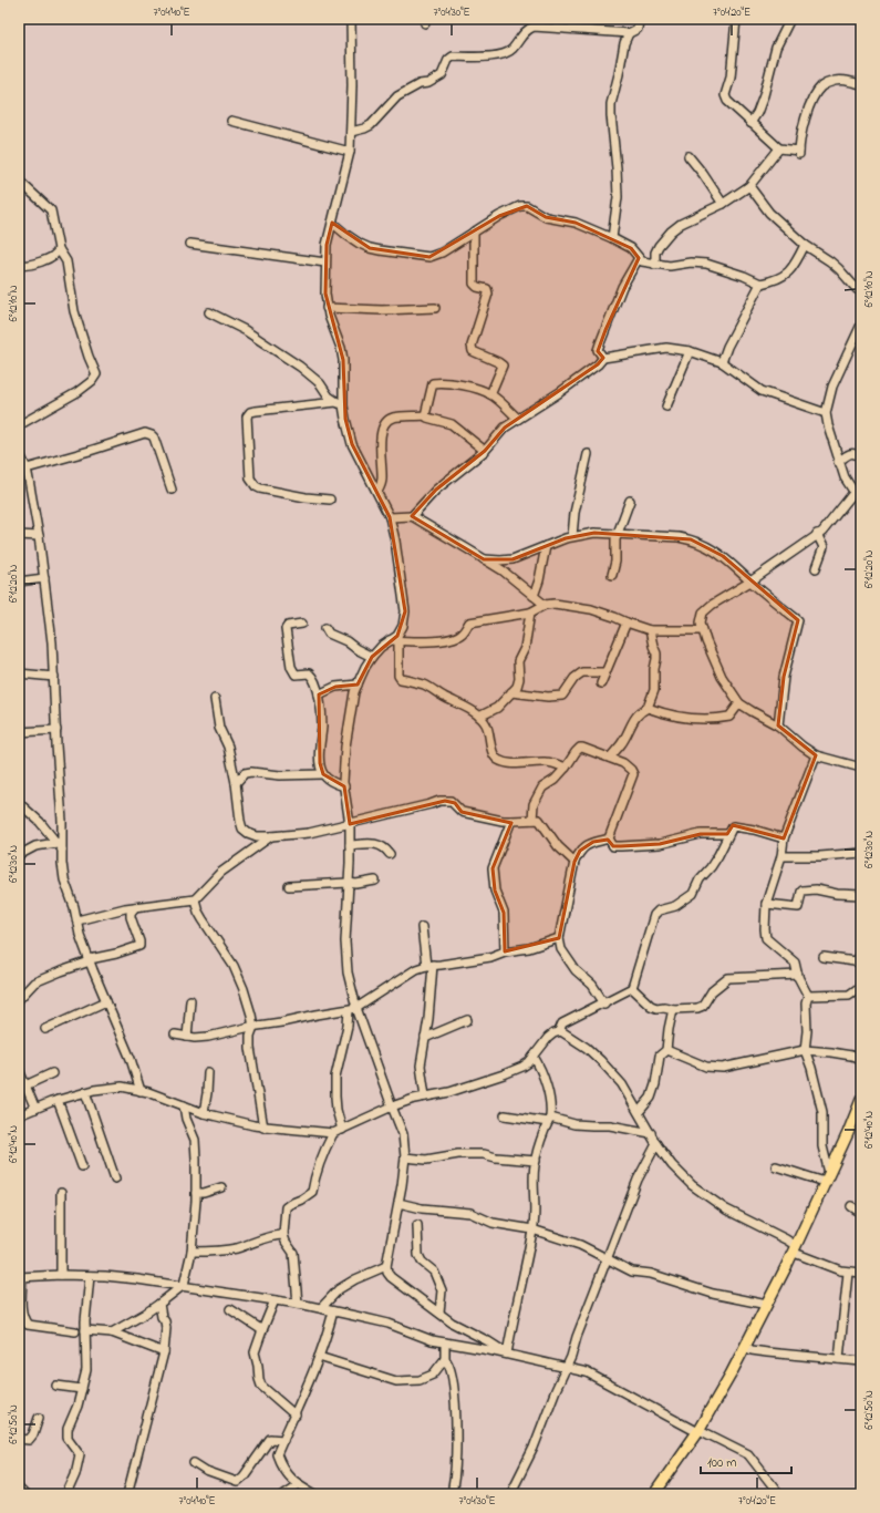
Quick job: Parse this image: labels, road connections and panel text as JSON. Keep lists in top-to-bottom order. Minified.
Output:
{"scale_bar":"100 m","coordinates":["7°04'40\"E","7°04'30\"E","7°04'20\"E","6°12'10\"N","6°12'20\"N","6°12'30\"N","6°12'40\"N","6°12'50\"N"]}
